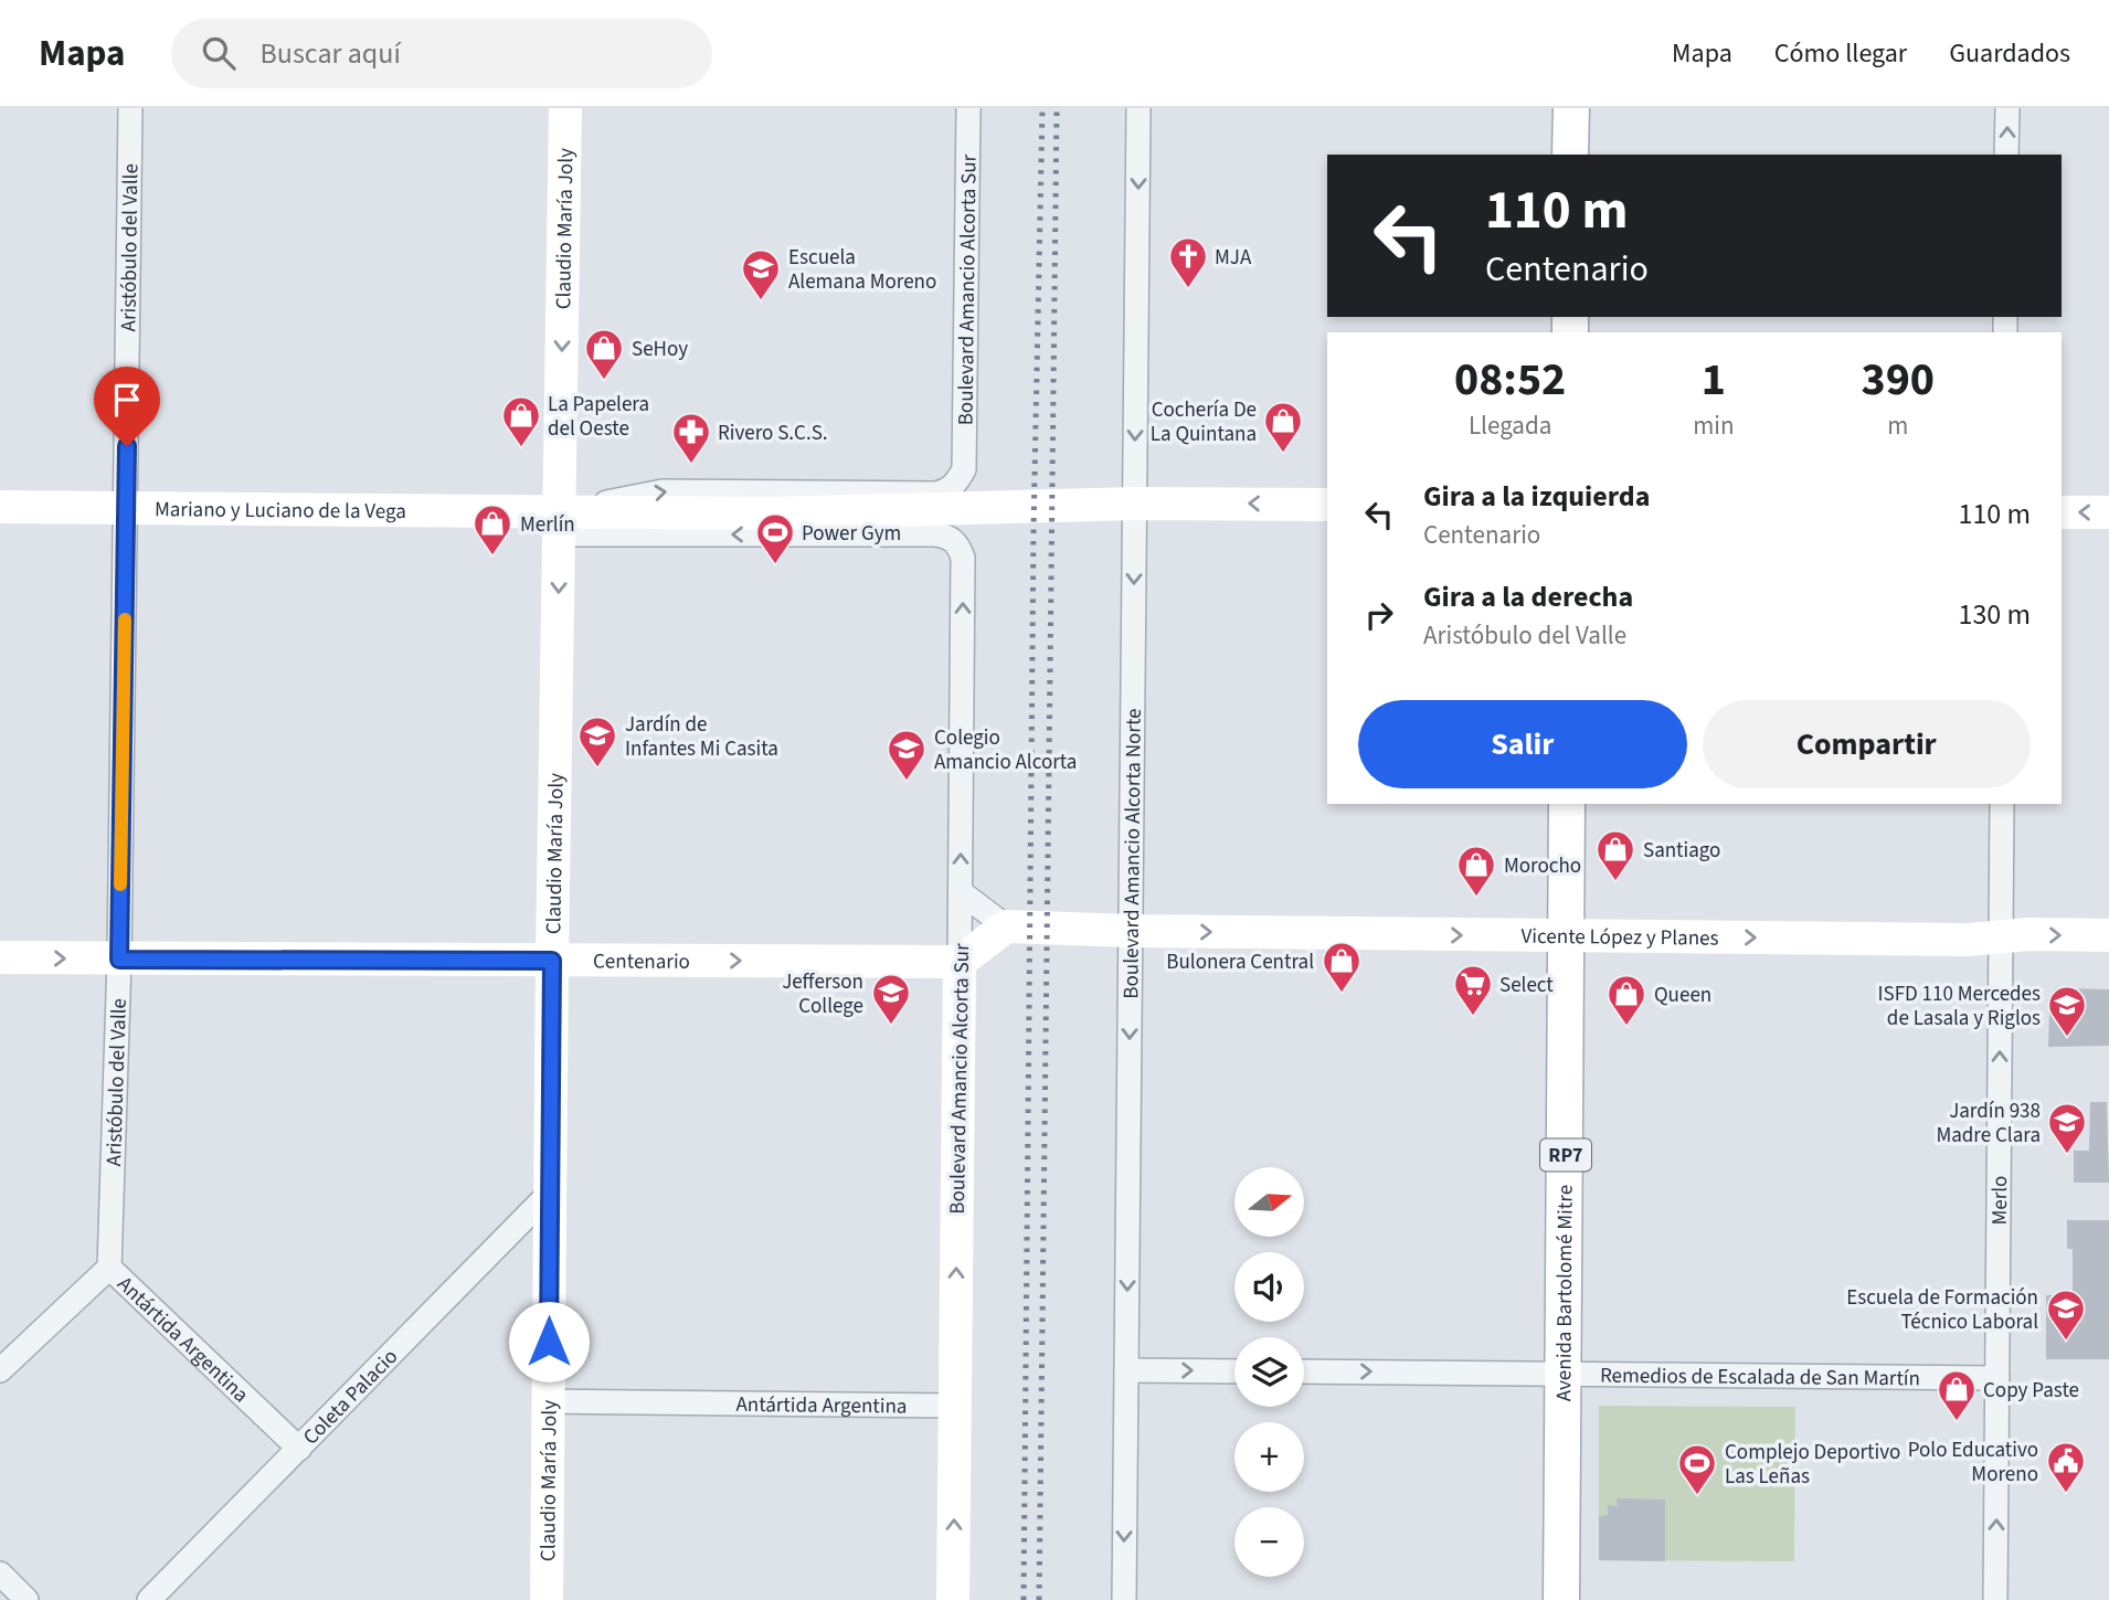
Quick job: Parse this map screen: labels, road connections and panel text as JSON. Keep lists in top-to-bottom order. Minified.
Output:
{"streets":{"main road":["RP7","Avenida Bartolomé Mitre"],"street":["Claudio María Joly","Aristóbulo del Valle","Boulevard Amancio Alcorta Sur","Mariano y Luciano de la Vega","Boulevard Amancio Alcorta Norte","Vicente López y Planes","Centenario","Merlo","Antártida Argentina","Remedios de Escalada de San Martín","Coleta Palacio"]},"crossings":[["Claudio María Joly","Mariano y Luciano de la Vega"],["Claudio María Joly","Centenario"],["Claudio María Joly","Antártida Argentina"],["Claudio María Joly","Coleta Palacio"],["Aristóbulo del Valle","Mariano y Luciano de la Vega"],["Aristóbulo del Valle","Centenario"],["Aristóbulo del Valle","Antártida Argentina"],["Boulevard Amancio Alcorta Sur","Mariano y Luciano de la Vega"],["Boulevard Amancio Alcorta Sur","Centenario"],["Boulevard Amancio Alcorta Sur","Antártida Argentina"],["Mariano y Luciano de la Vega","Boulevard Amancio Alcorta Norte"],["Boulevard Amancio Alcorta Norte","Vicente López y Planes"],["Vicente López y Planes","Merlo"],["Vicente López y Planes","Avenida Bartolomé Mitre"],["Merlo","Remedios de Escalada de San Martín"],["Avenida Bartolomé Mitre","Remedios de Escalada de San Martín"],["Antártida Argentina","Coleta Palacio"]],"one_way":["Claudio María Joly","Boulevard Amancio Alcorta Sur","Boulevard Amancio Alcorta Norte","Vicente López y Planes","Centenario","Merlo","Remedios de Escalada de San Martín"],"places":{"church":["MJA"],"school or university":["Escuela Alemana Moreno","Jardín de Infantes Mi Casita","Colegio Amancio Alcorta","Jefferson College","ISFD 110 Mercedes de Lasala y Riglos","Jardín 938 Madre Clara","Escuela de Formación Técnico Laboral"],"shop":["SeHoy","La Papelera del Oeste","Cochería De La Quintana","Merlín","Santiago","Morocho","Bulonera Central","Queen","Copy Paste"],"pharmacy":["Rivero S.C.S."],"sports":["Power Gym","Complejo Deportivo Las Leñas"],"supermarket":["Select"],"public building":["Polo Educativo Moreno"]},"north":"right","page":{"header":"Mapa","search":"Buscar aquí","nav":["Mapa","Cómo llegar","Guardados"],"turn":["110 m","Centenario"],"eta":["08:52","Llegada","1","min","390","m"],"list":[{"name":"Gira a la izquierda","note":"Centenario","value":"110 m"},{"name":"Gira a la derecha","note":"Aristóbulo del Valle","value":"130 m"}],"buttons":["Salir","Compartir"],"map_buttons":["+","−"]}}
